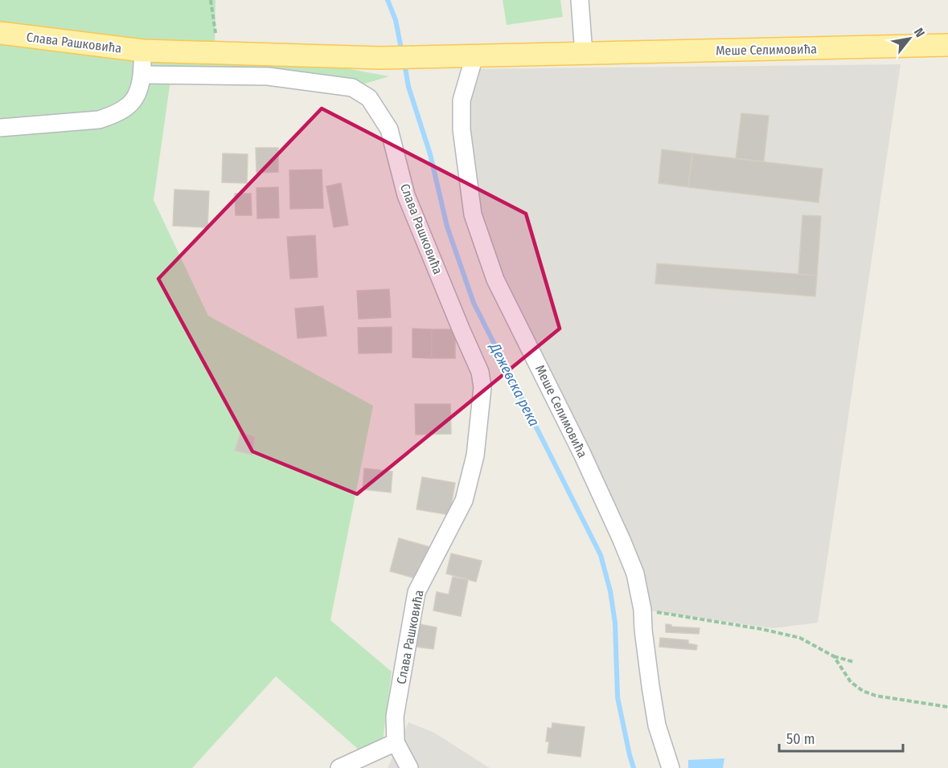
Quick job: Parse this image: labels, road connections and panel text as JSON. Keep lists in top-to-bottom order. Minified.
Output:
{"streets":{"main road":["Слава Рашковића","Меше Селимовића"]},"crossings":[["Слава Рашковића","Меше Селимовића"]],"water":["Дежевска река"],"scale_bar":"50 m","north":"top right"}
